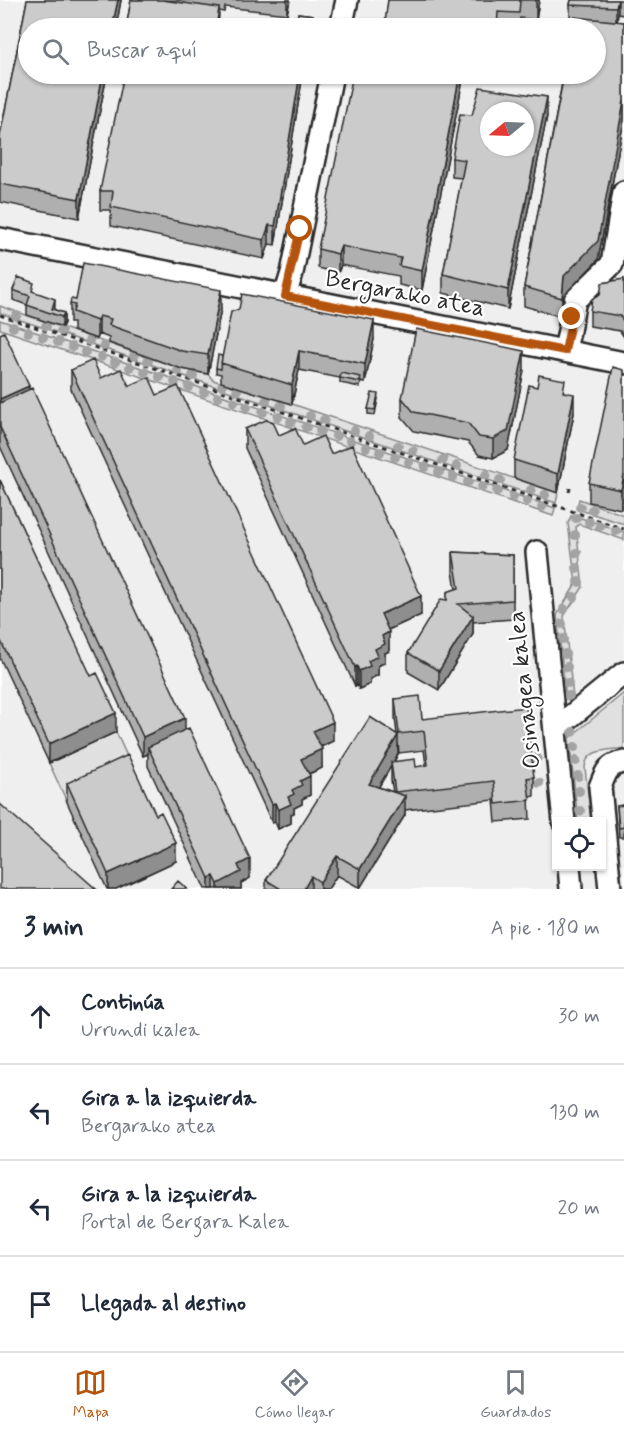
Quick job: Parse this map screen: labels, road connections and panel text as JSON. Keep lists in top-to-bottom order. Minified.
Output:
{"streets":{"street":["Bergarako atea","Osinagea kalea"]},"north":"left","page":{"search":"Buscar aquí","heading":["3 min","A pie · 180 m"],"list":[["Continúa","Urrundi kalea","30 m"],["Gira a la izquierda","Bergarako atea","130 m"],["Gira a la izquierda","Portal de Bergara Kalea","20 m"],"Llegada al destino"],"nav":["Mapa","Cómo llegar","Guardados"]}}
